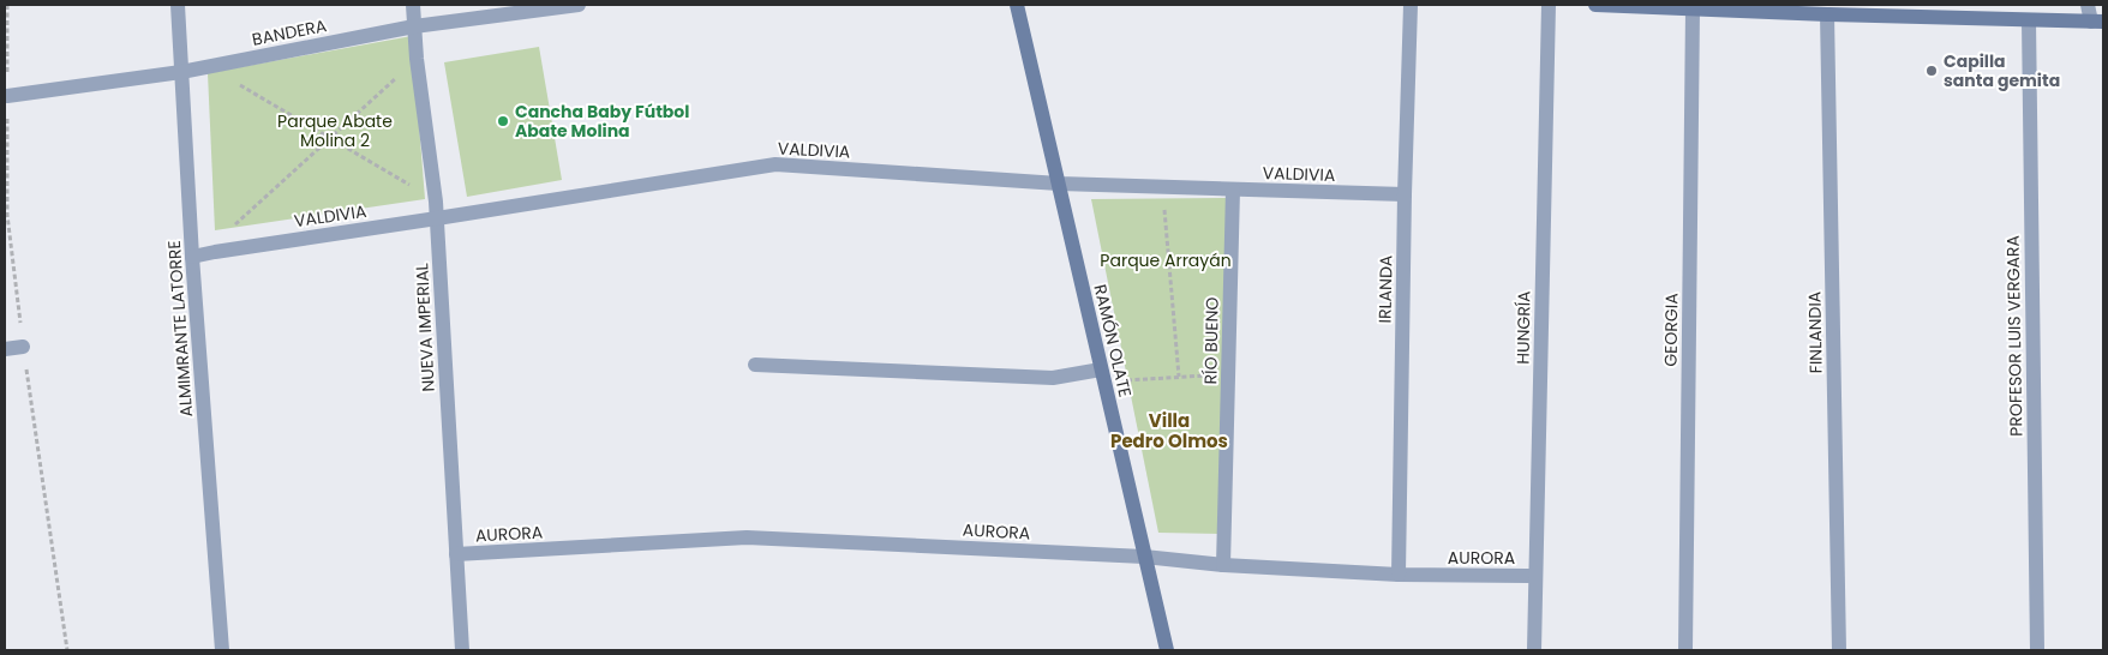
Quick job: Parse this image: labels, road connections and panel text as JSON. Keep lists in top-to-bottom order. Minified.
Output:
{"streets":{"street":["BANDERA","VALDIVIA","IRLANDA","NUEVA IMPERIAL","HUNGRÍA","ALMIMRANTE LATORRE","GEORGIA","FINLANDIA","PROFESOR LUIS VERGARA","RAMÓN OLATE","RÍO BUENO","AURORA"]},"crossings":[["BANDERA","NUEVA IMPERIAL"],["BANDERA","ALMIMRANTE LATORRE"],["VALDIVIA","IRLANDA"],["VALDIVIA","NUEVA IMPERIAL"],["VALDIVIA","ALMIMRANTE LATORRE"],["VALDIVIA","RAMÓN OLATE"],["VALDIVIA","RÍO BUENO"],["IRLANDA","AURORA"],["NUEVA IMPERIAL","AURORA"],["HUNGRÍA","AURORA"],["RAMÓN OLATE","AURORA"],["RÍO BUENO","AURORA"]],"districts":["Villa Pedro Olmos"],"parks":["Parque Abate Molina 2","Parque Arrayán"],"places":["Capilla santa gemita","Cancha Baby Fútbol Abate Molina"]}
